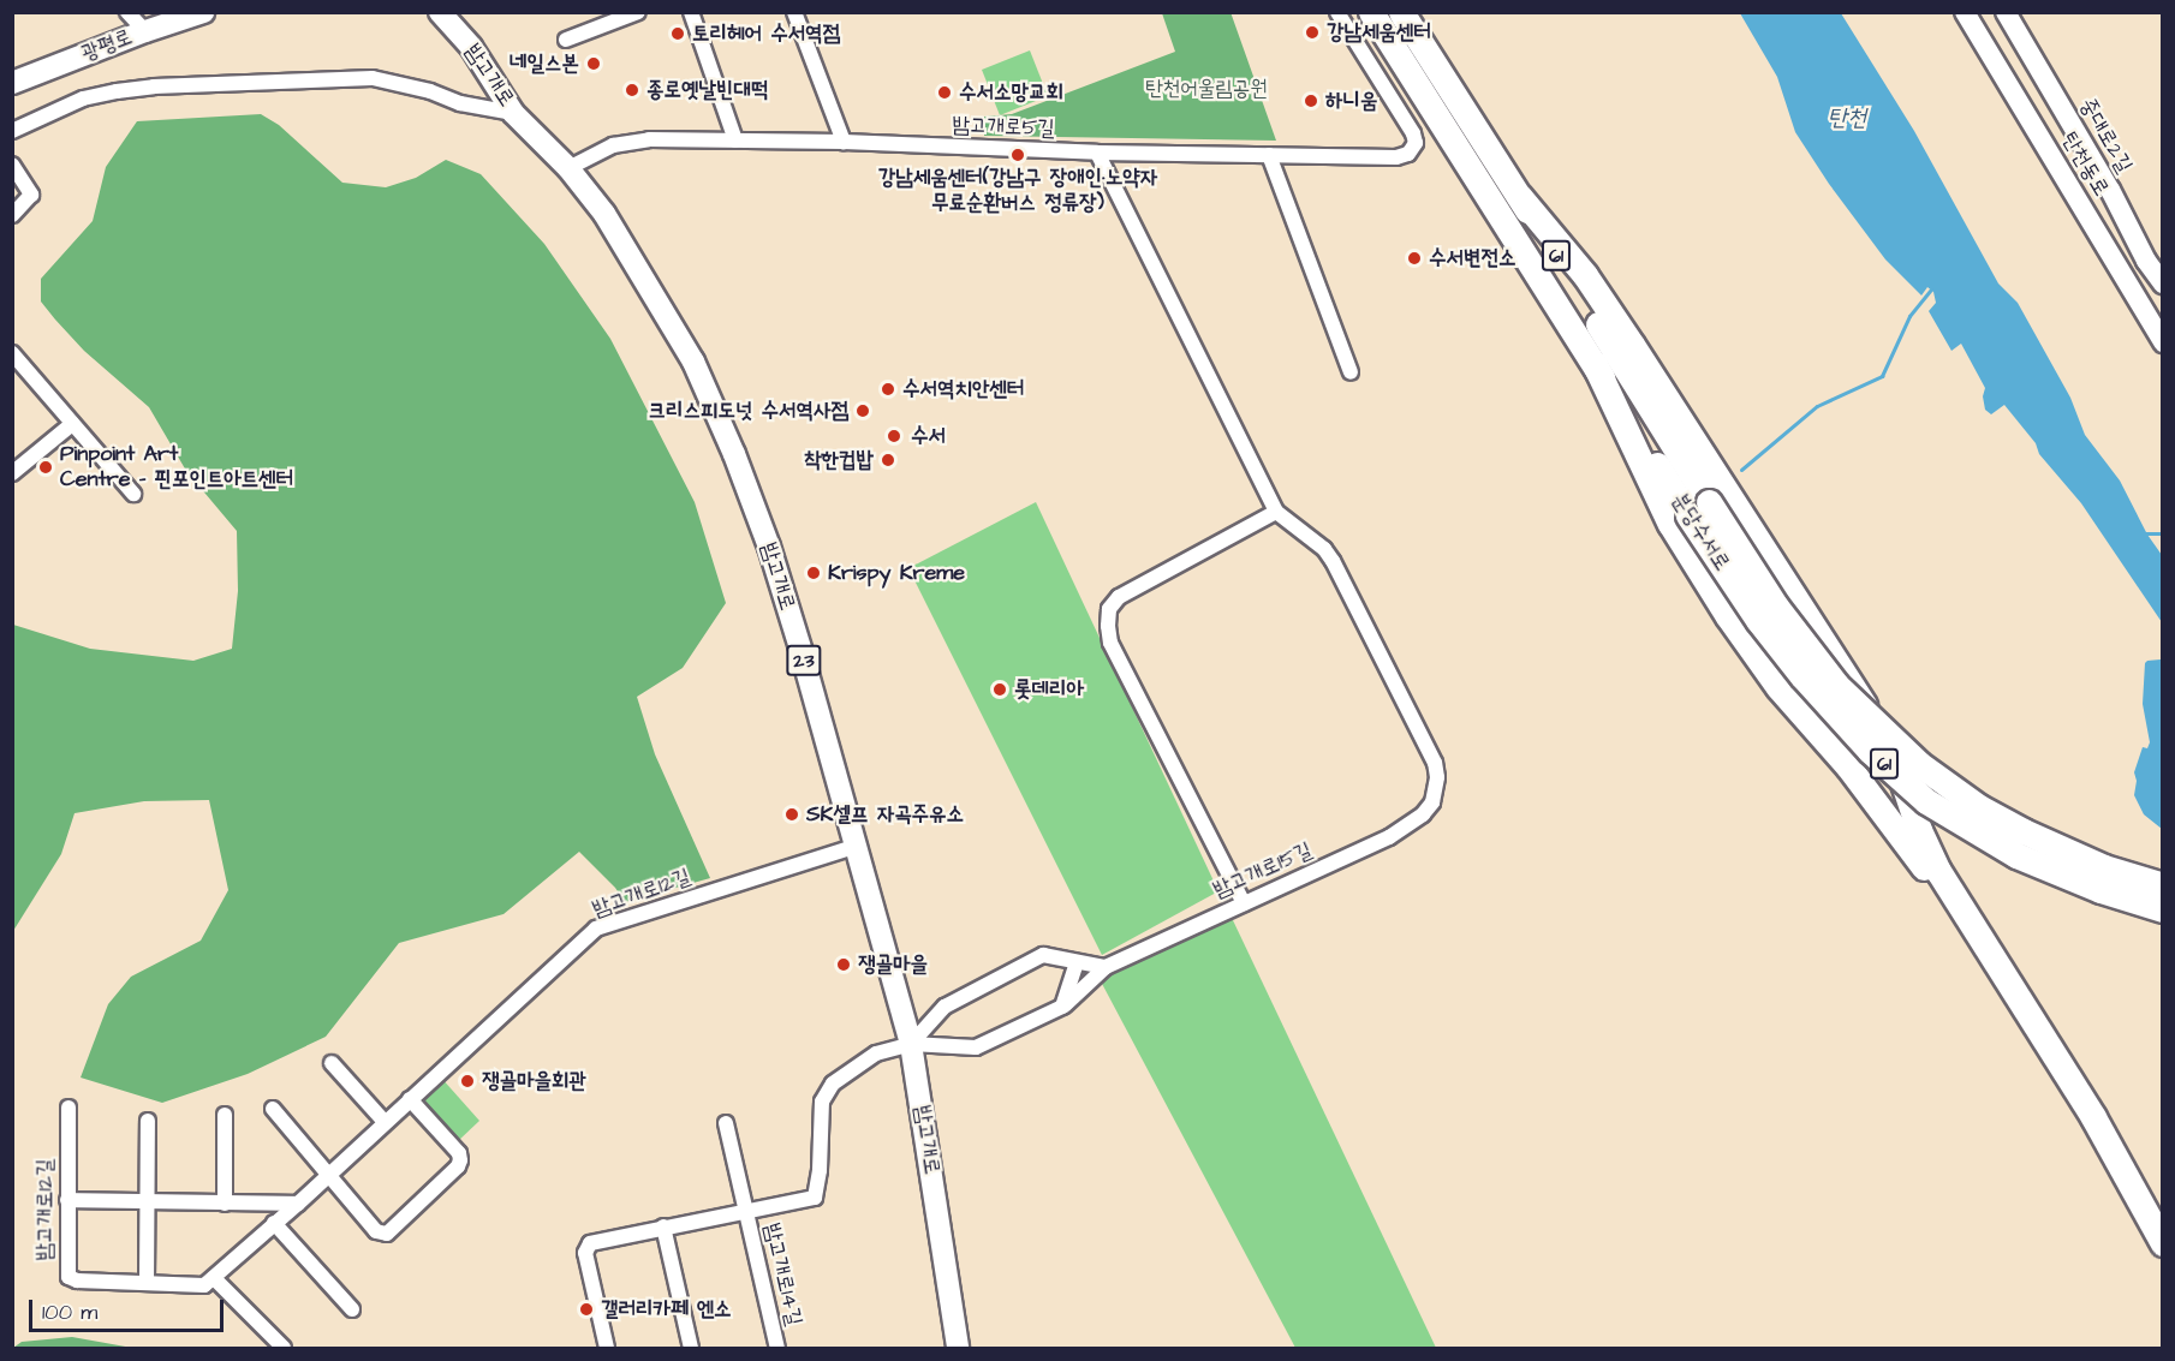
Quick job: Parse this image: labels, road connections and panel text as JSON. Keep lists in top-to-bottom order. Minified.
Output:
{"streets":{"highway":["61","분당수서로"],"main road":["광평로","밤고개로","23"],"street":["밤고개로5길","중대로2길","탄천동로","밤고개로15길","밤고개로12길","밤고개로14길"]},"crossings":[["밤고개로","밤고개로5길"],["밤고개로","밤고개로12길"],["밤고개로","밤고개로14길"]],"water":["탄천"],"parks":["탄천어울림공원"],"places":["강남세움센터","토리헤어 수서역점","네일스본","종로옛날빈대떡","수서소망교회","하니움","강남세움센터(강남구 장애인·노약자 무료순환버스 정류장)","수서변전소","수서역치안센터","크리스피도넛 수서역사점","수서","착한컵밥","Pinpoint Art Centre - 핀포인트아트센터","Krispy Kreme","롯데리아","SK셀프 자곡주유소","쟁골마을","쟁골마을회관","갤러리카페 엔소"],"scale_bar":"100 m"}
